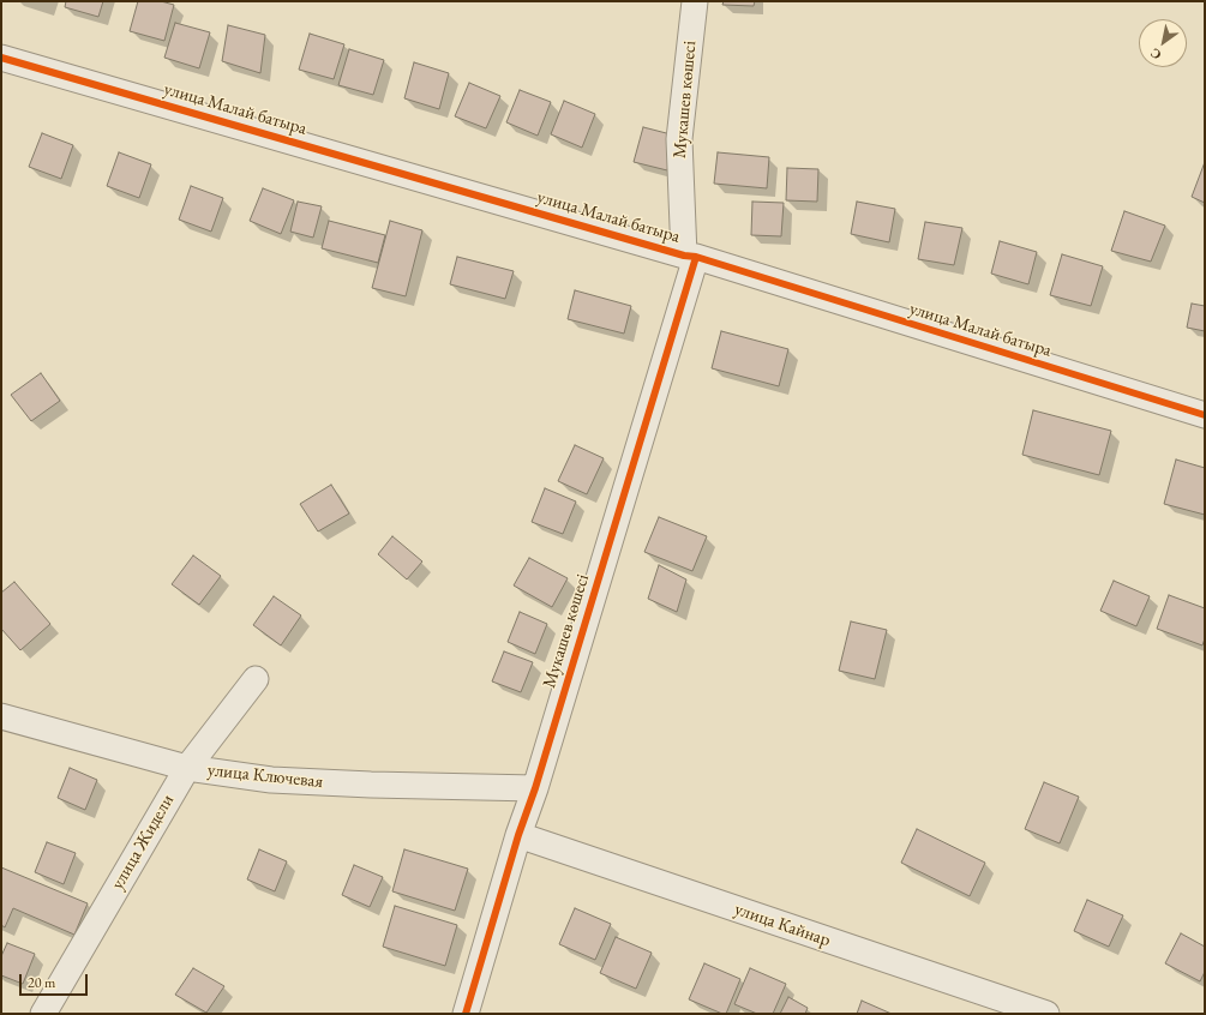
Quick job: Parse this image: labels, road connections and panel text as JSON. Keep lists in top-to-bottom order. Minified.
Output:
{"streets":{"street":["Мукашев көшесі","улица Малай батыра","улица Ключевая","улица Жидели","улица Кайнар"]},"crossings":[["Мукашев көшесі","улица Малай батыра"],["Мукашев көшесі","улица Ключевая"],["Мукашев көшесі","улица Кайнар"],["улица Ключевая","улица Жидели"]],"scale_bar":"20 m","north":"bottom left"}
